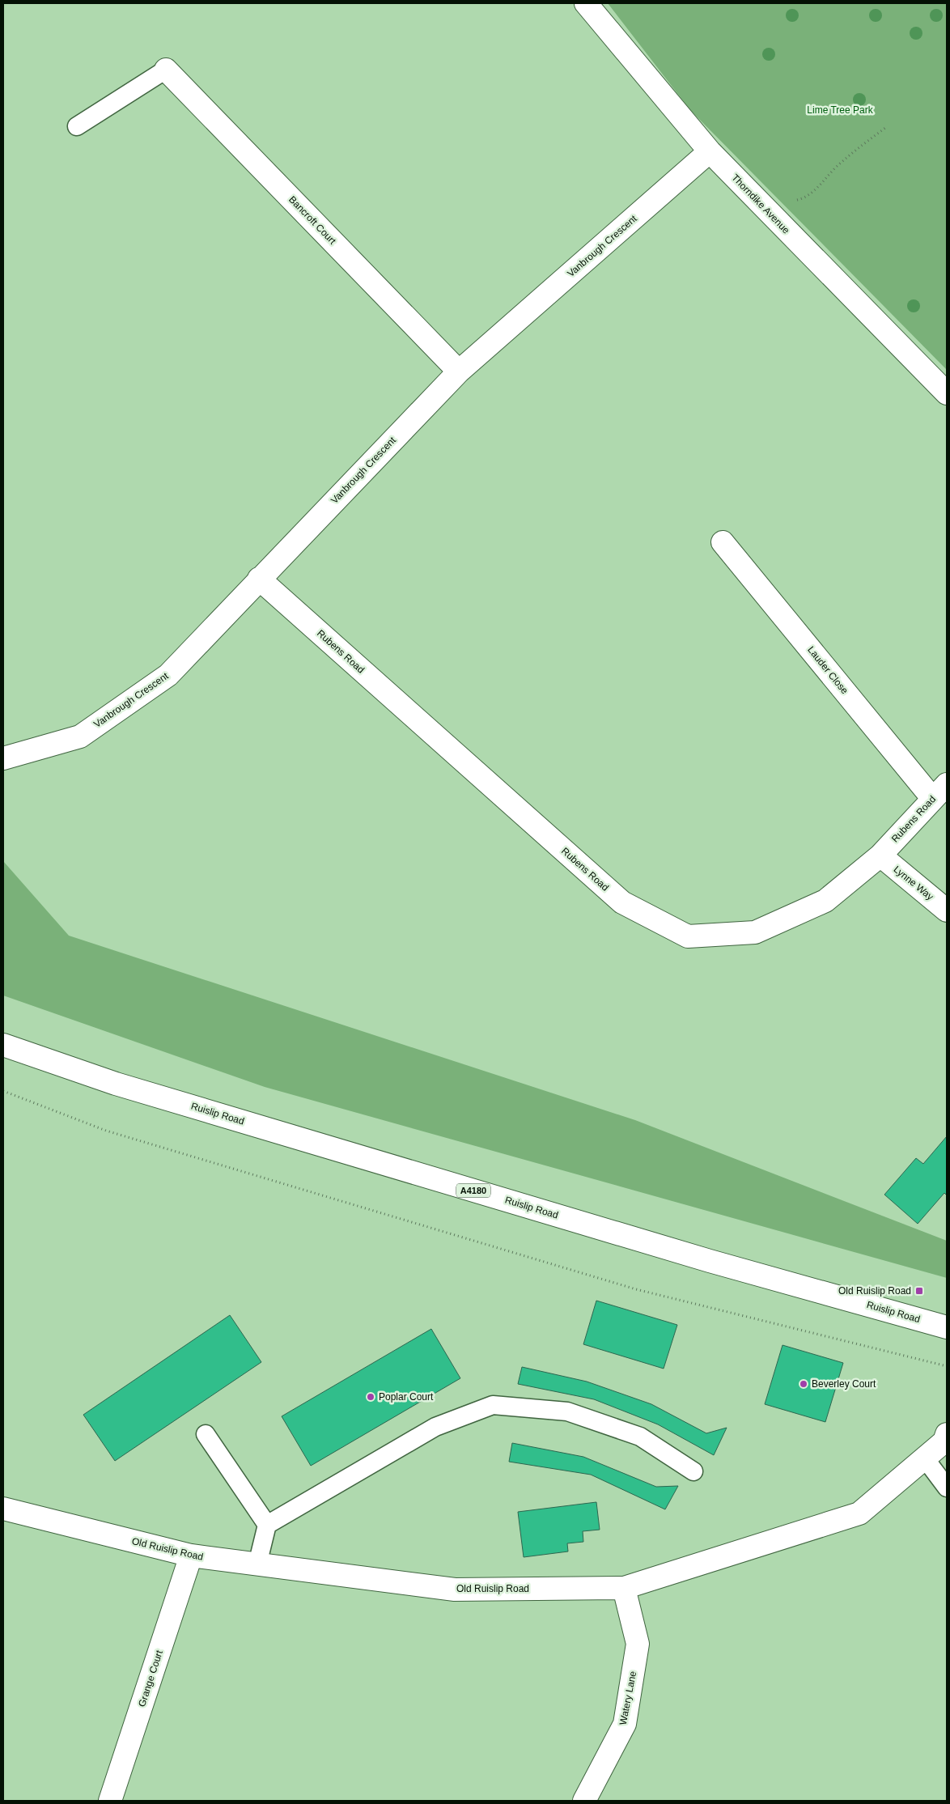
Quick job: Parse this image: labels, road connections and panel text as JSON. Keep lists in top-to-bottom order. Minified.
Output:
{"streets":{"street":["Thorndike Avenue","Bancroft Court","Vanbrough Crescent","Rubens Road","Lauder Close","Lynne Way","Ruislip Road","A4180","Old Ruislip Road","Grange Court","Watery Lane"]},"crossings":[["Thorndike Avenue","Vanbrough Crescent"],["Bancroft Court","Vanbrough Crescent"],["Vanbrough Crescent","Rubens Road"],["Rubens Road","Lauder Close"],["Rubens Road","Lynne Way"],["Old Ruislip Road","Grange Court"],["Old Ruislip Road","Watery Lane"]],"parks":["Lime Tree Park"],"places":{"transit":["Old Ruislip Road"],"other":["Beverley Court","Poplar Court"]}}
